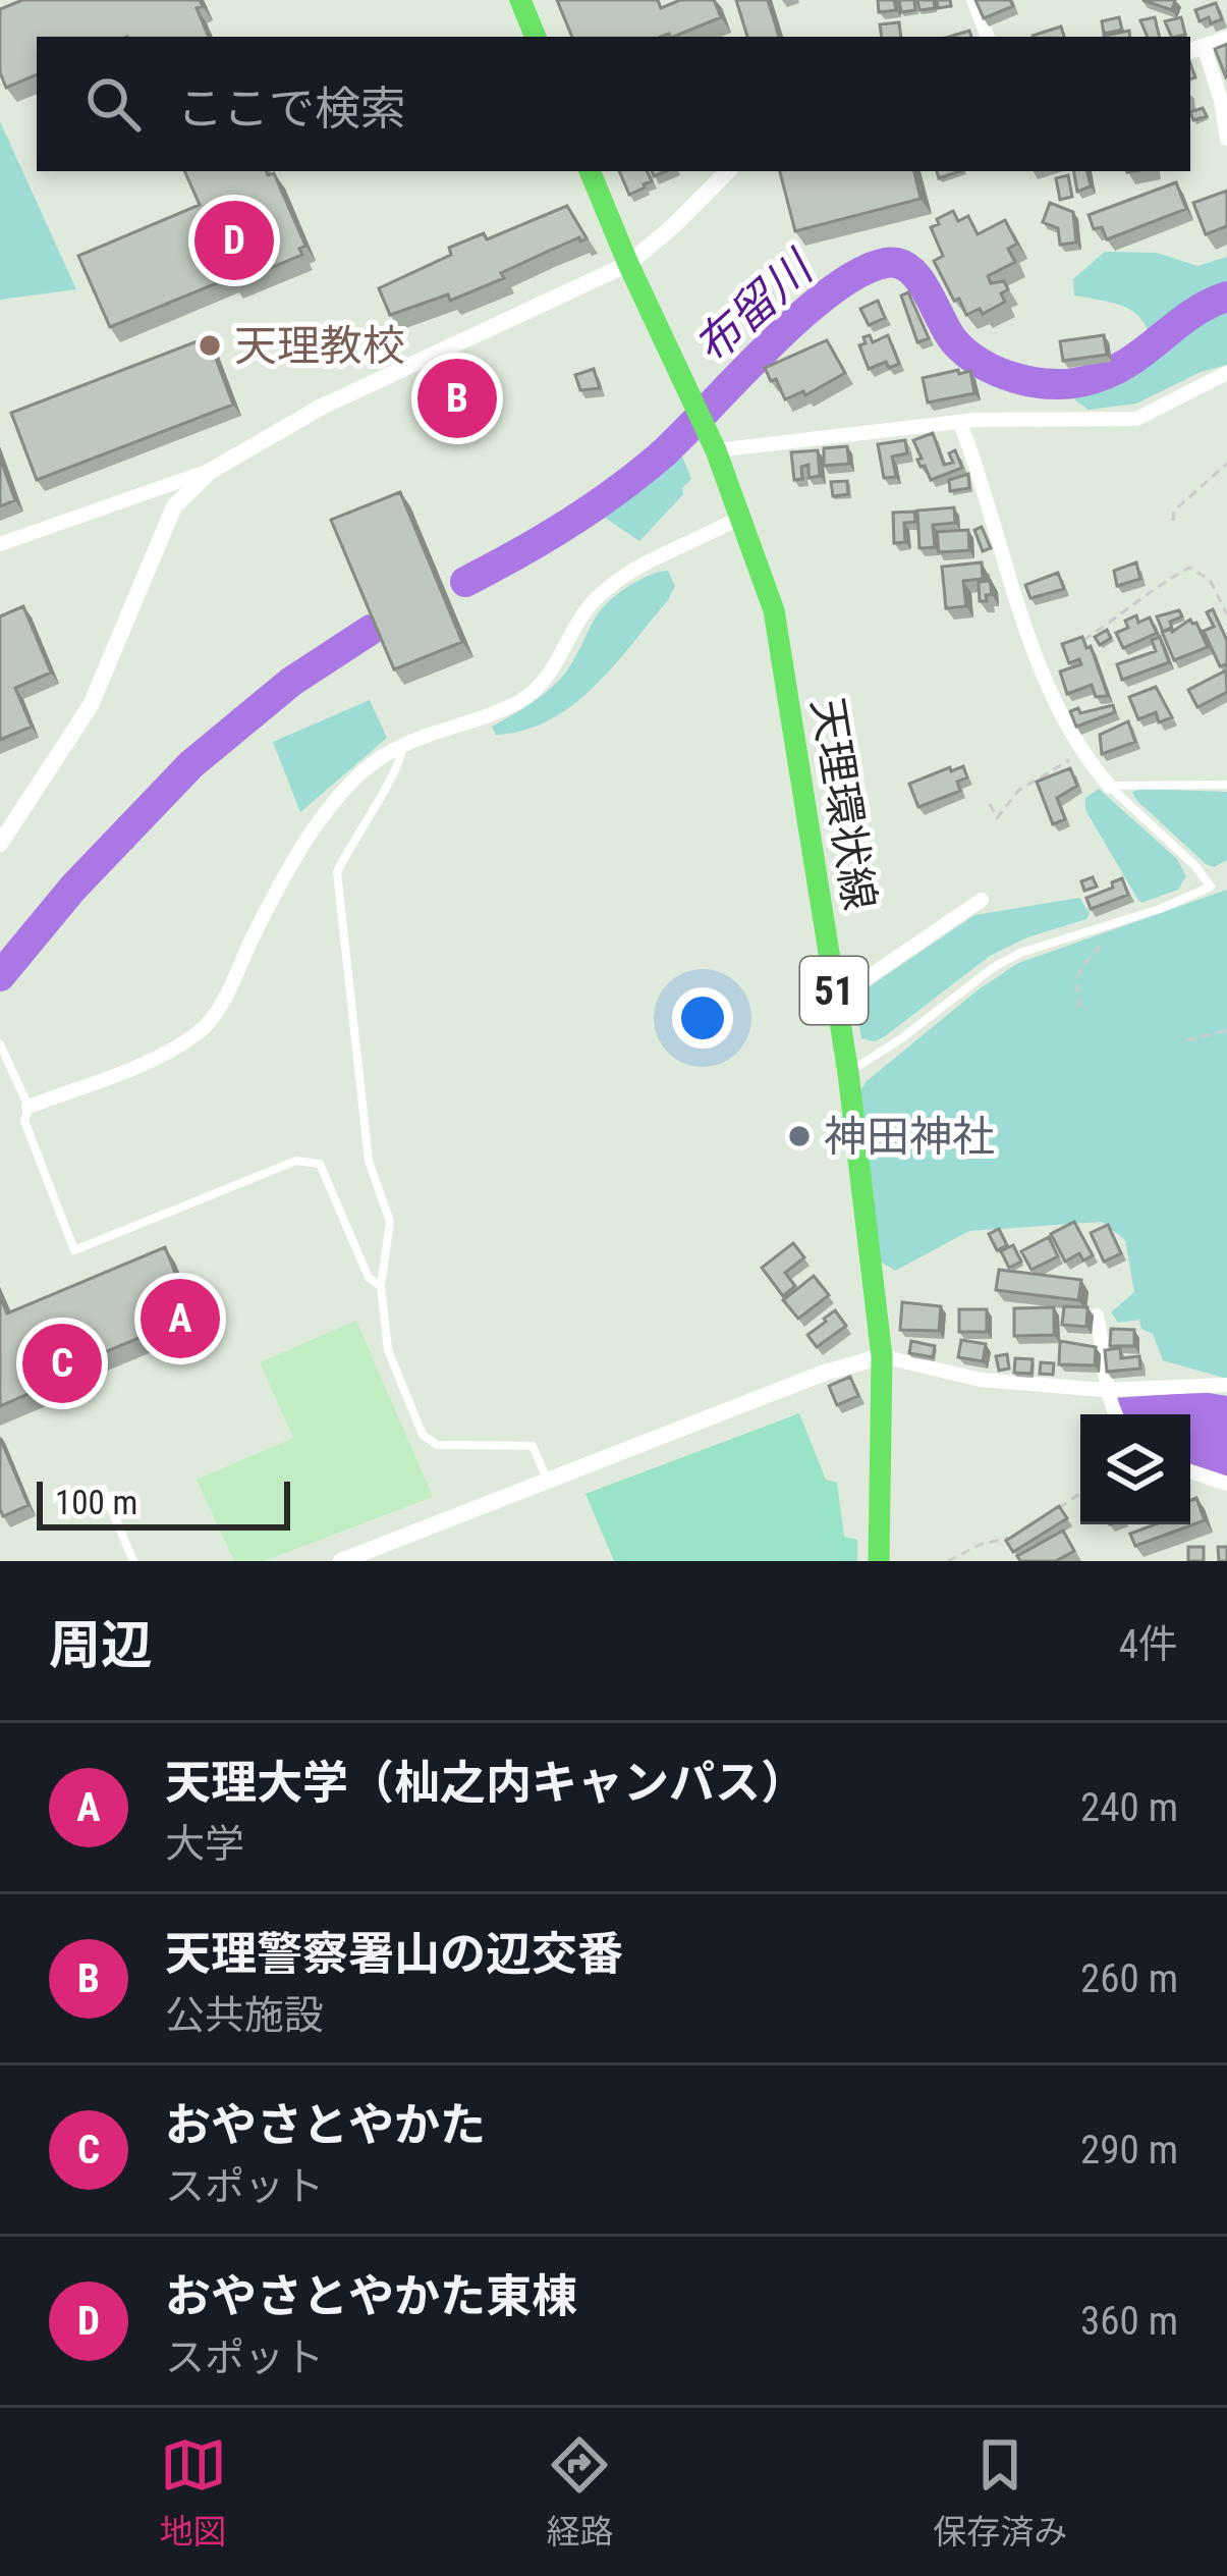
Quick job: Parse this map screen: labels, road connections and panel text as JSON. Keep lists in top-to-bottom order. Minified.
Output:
{"streets":{"main road":["天理環状線","51"]},"water":["布留川"],"places":["天理教校","神田神社"],"scale_bar":"100 m","page":{"search":"ここで検索","pins":["D","B","A","C"],"scale":"100 m","heading":["周辺","4件"],"list":[{"mark":"A","name":"天理大学（杣之内キャンパス）","note":"大学","value":"240 m"},{"mark":"B","name":"天理警察署山の辺交番","note":"公共施設","value":"260 m"},{"mark":"C","name":"おやさとやかた","note":"スポット","value":"290 m"},{"mark":"D","name":"おやさとやかた東棟","note":"スポット","value":"360 m"}],"nav":["地図","経路","保存済み"]}}
